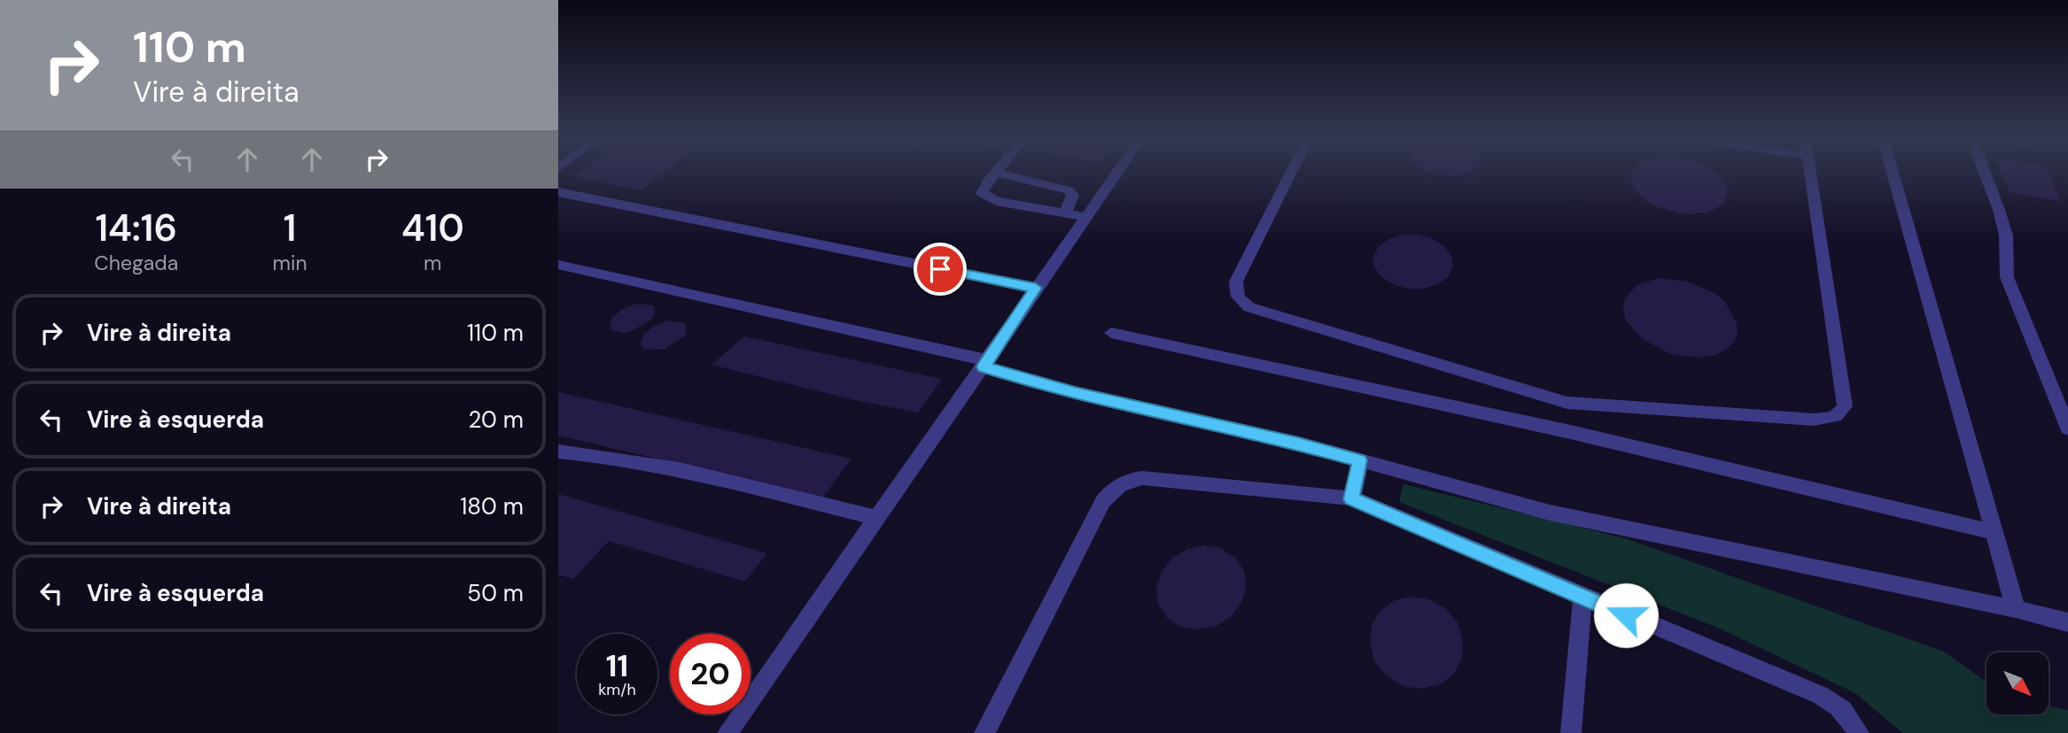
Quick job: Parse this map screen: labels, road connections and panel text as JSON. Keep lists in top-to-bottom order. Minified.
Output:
{"north":"bottom right","page":{"turn":["110 m","Vire à direita"],"eta":["14:16","Chegada","1","min","410","m"],"list":[{"name":"Vire à direita","value":"110 m"},{"name":"Vire à esquerda","value":"20 m"},{"name":"Vire à direita","value":"180 m"},{"name":"Vire à esquerda","value":"50 m"}],"speed":"11 km/h","limit":"20"}}
